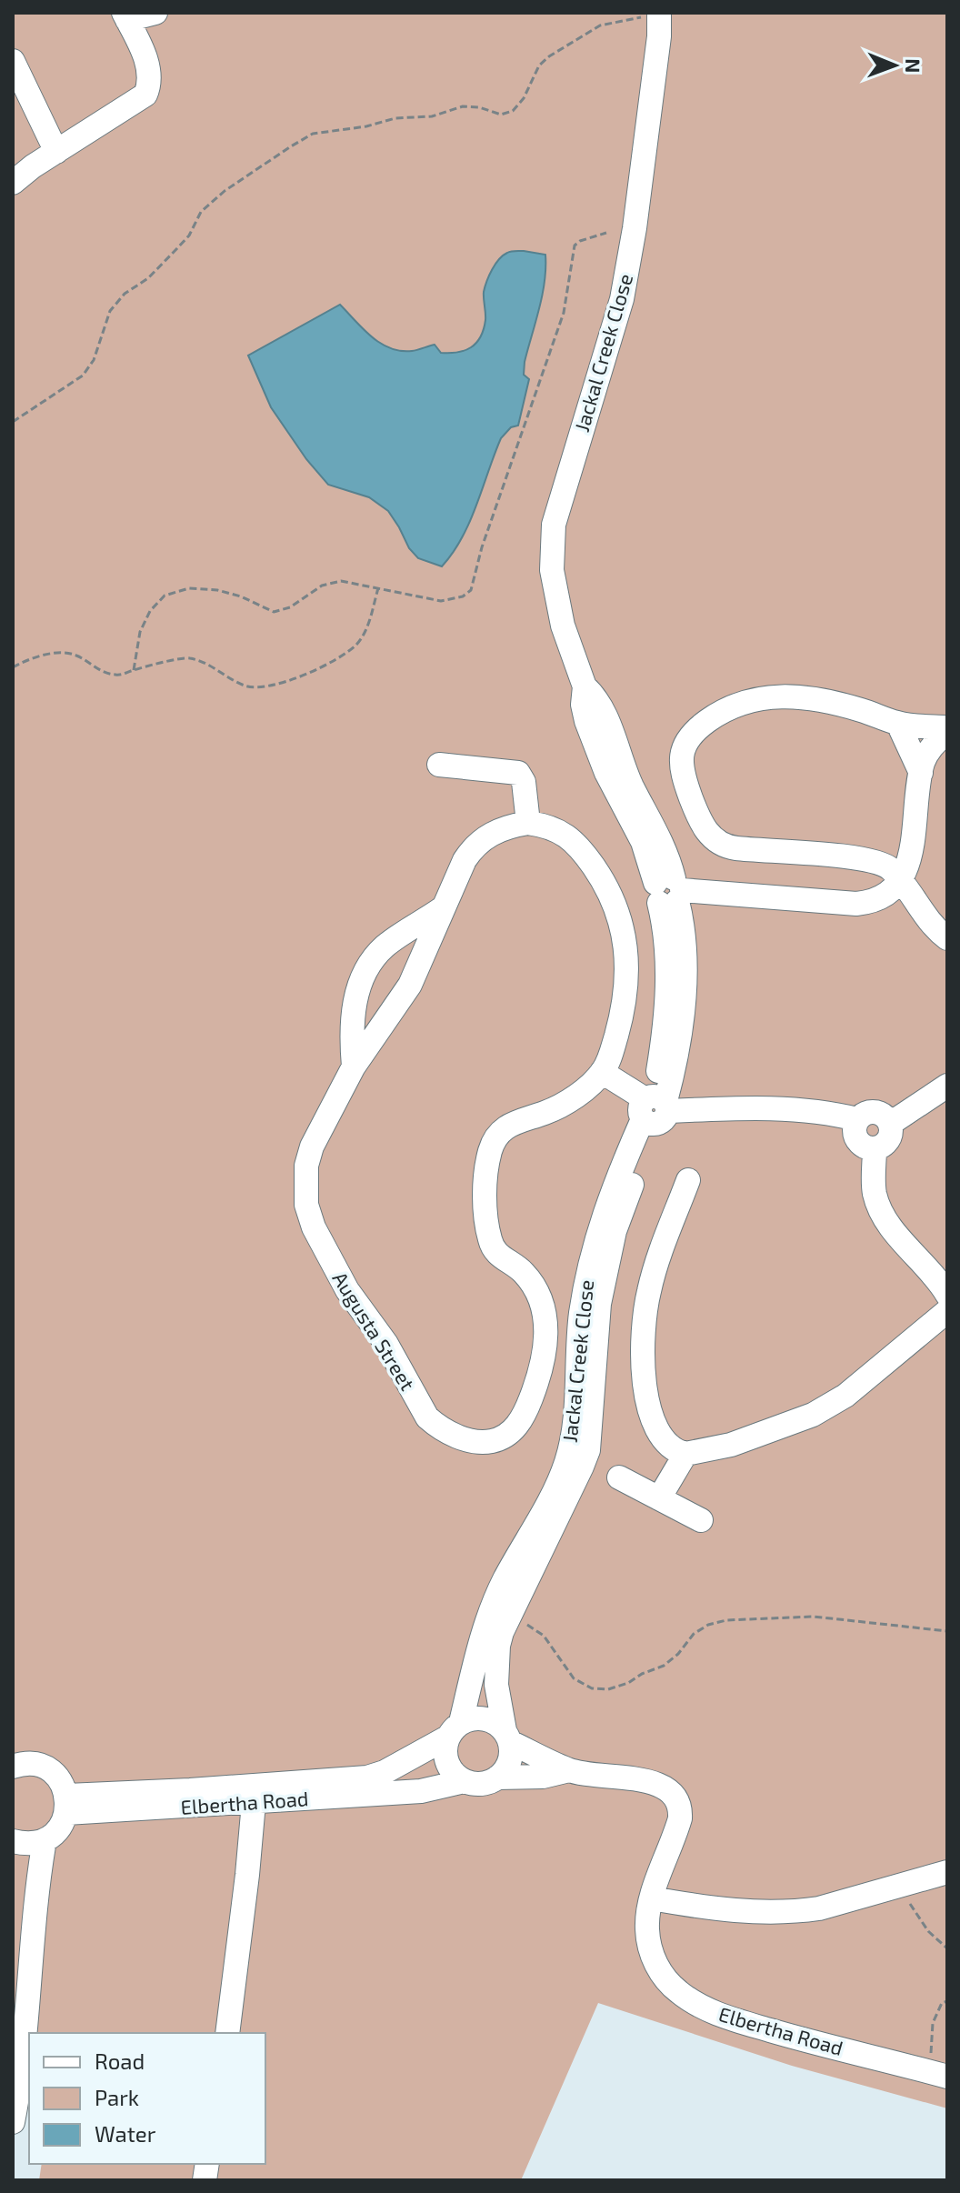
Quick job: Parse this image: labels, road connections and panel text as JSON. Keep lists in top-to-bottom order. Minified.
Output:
{"streets":{"street":["Jackal Creek Close","Augusta Street","Elbertha Road"]},"crossings":[["Jackal Creek Close","Elbertha Road"]],"legend":["Road","Park","Water"],"north":"right"}
